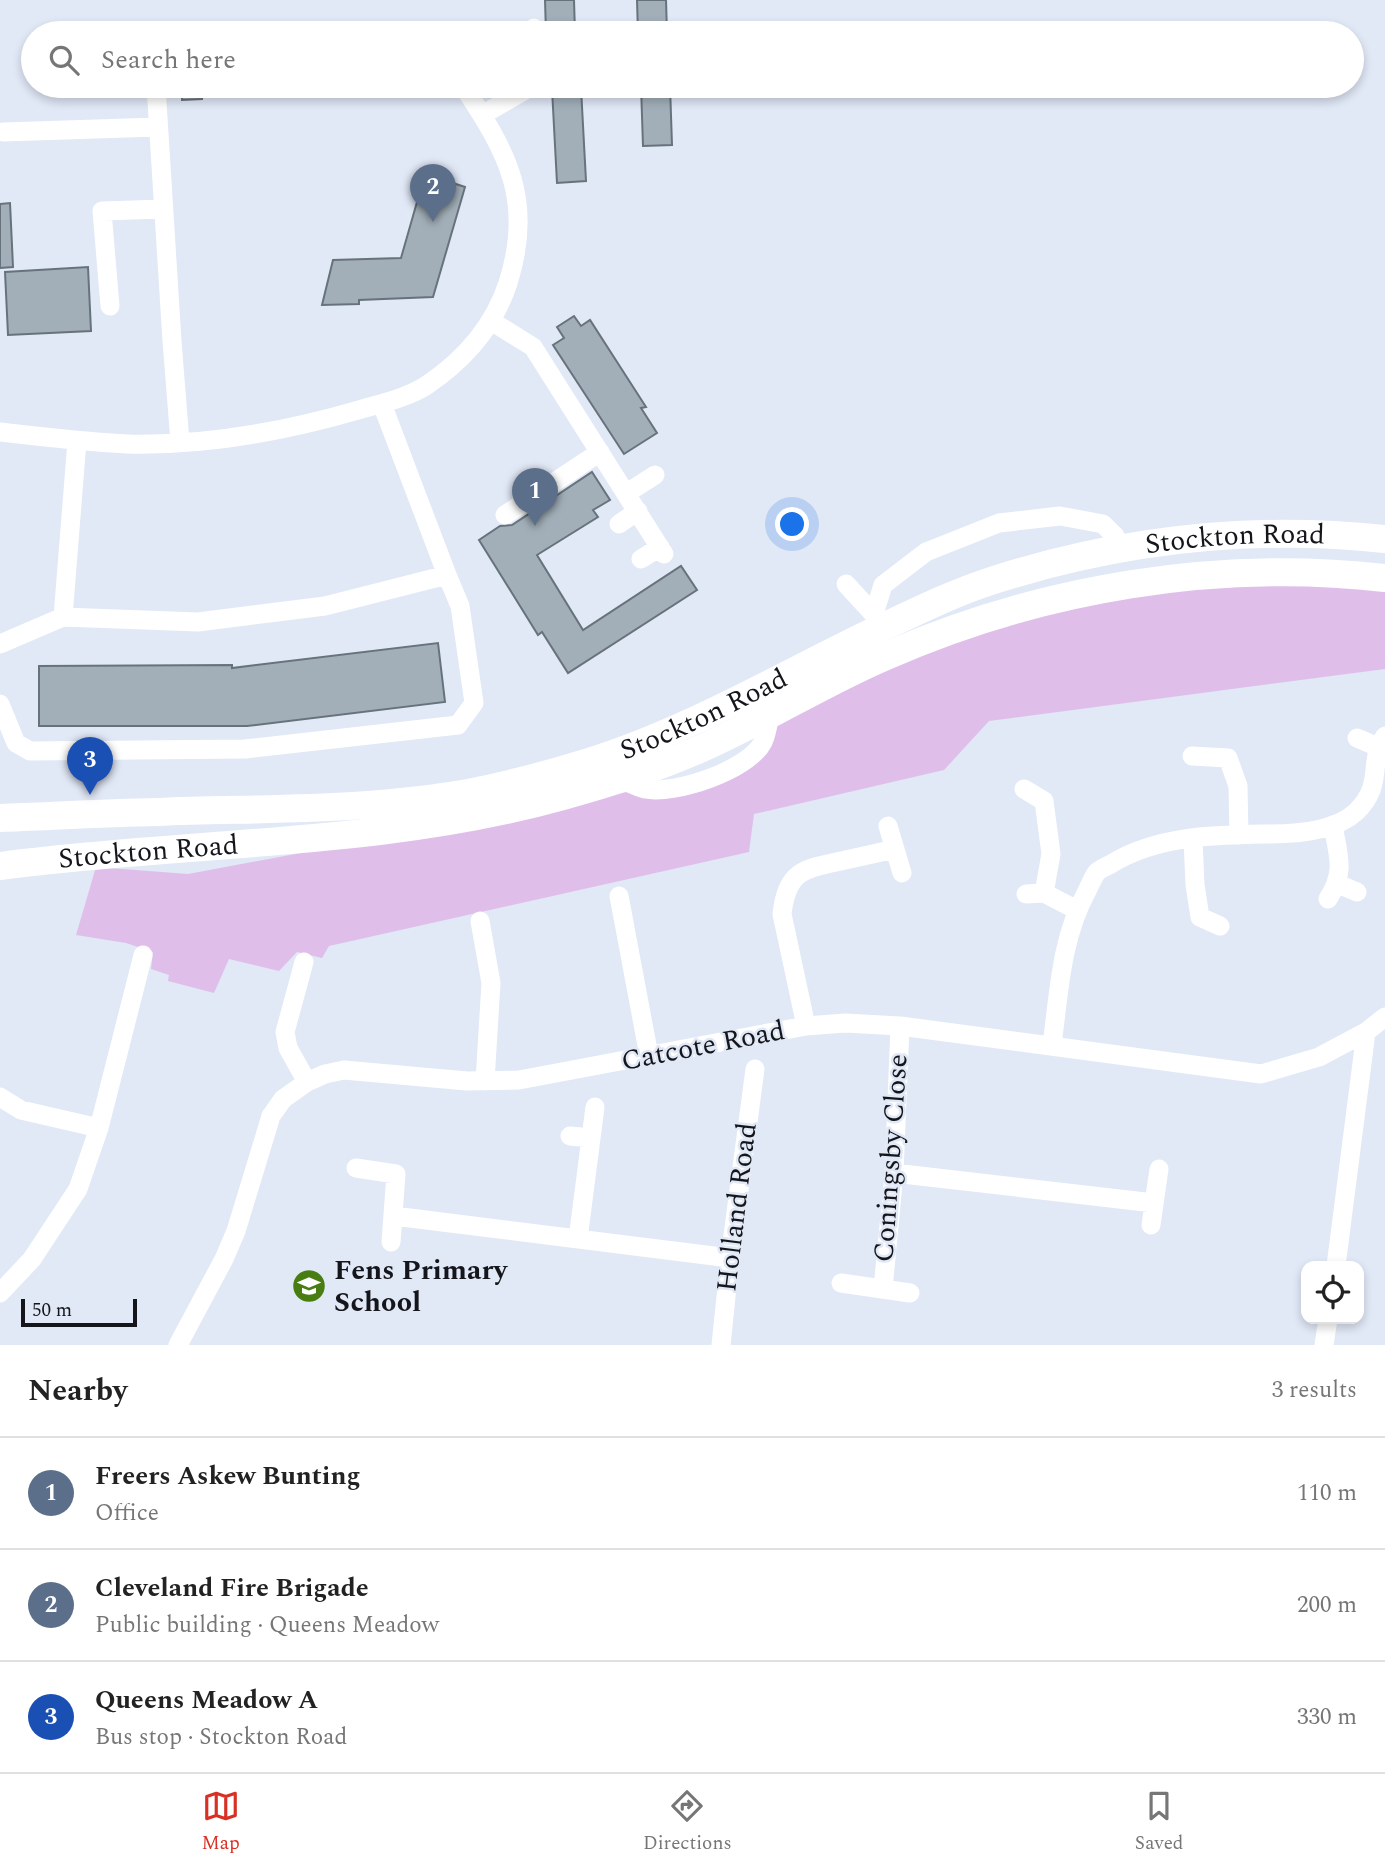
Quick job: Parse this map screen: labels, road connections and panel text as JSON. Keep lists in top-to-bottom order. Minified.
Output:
{"streets":{"highway":["Stockton Road"],"street":["Catcote Road","Coningsby Close","Holland Road"]},"crossings":[["Catcote Road","Coningsby Close"]],"places":{"school or university":["Fens Primary School"]},"scale_bar":"50 m","page":{"search":"Search here","pins":["2","1","3"],"scale":"50 m","heading":["Nearby","3 results"],"list":[{"mark":"1","name":"Freers Askew Bunting","note":"Office","value":"110 m"},{"mark":"2","name":"Cleveland Fire Brigade","note":"Public building · Queens Meadow","value":"200 m"},{"mark":"3","name":"Queens Meadow A","note":"Bus stop · Stockton Road","value":"330 m"}],"nav":["Map","Directions","Saved"]}}
